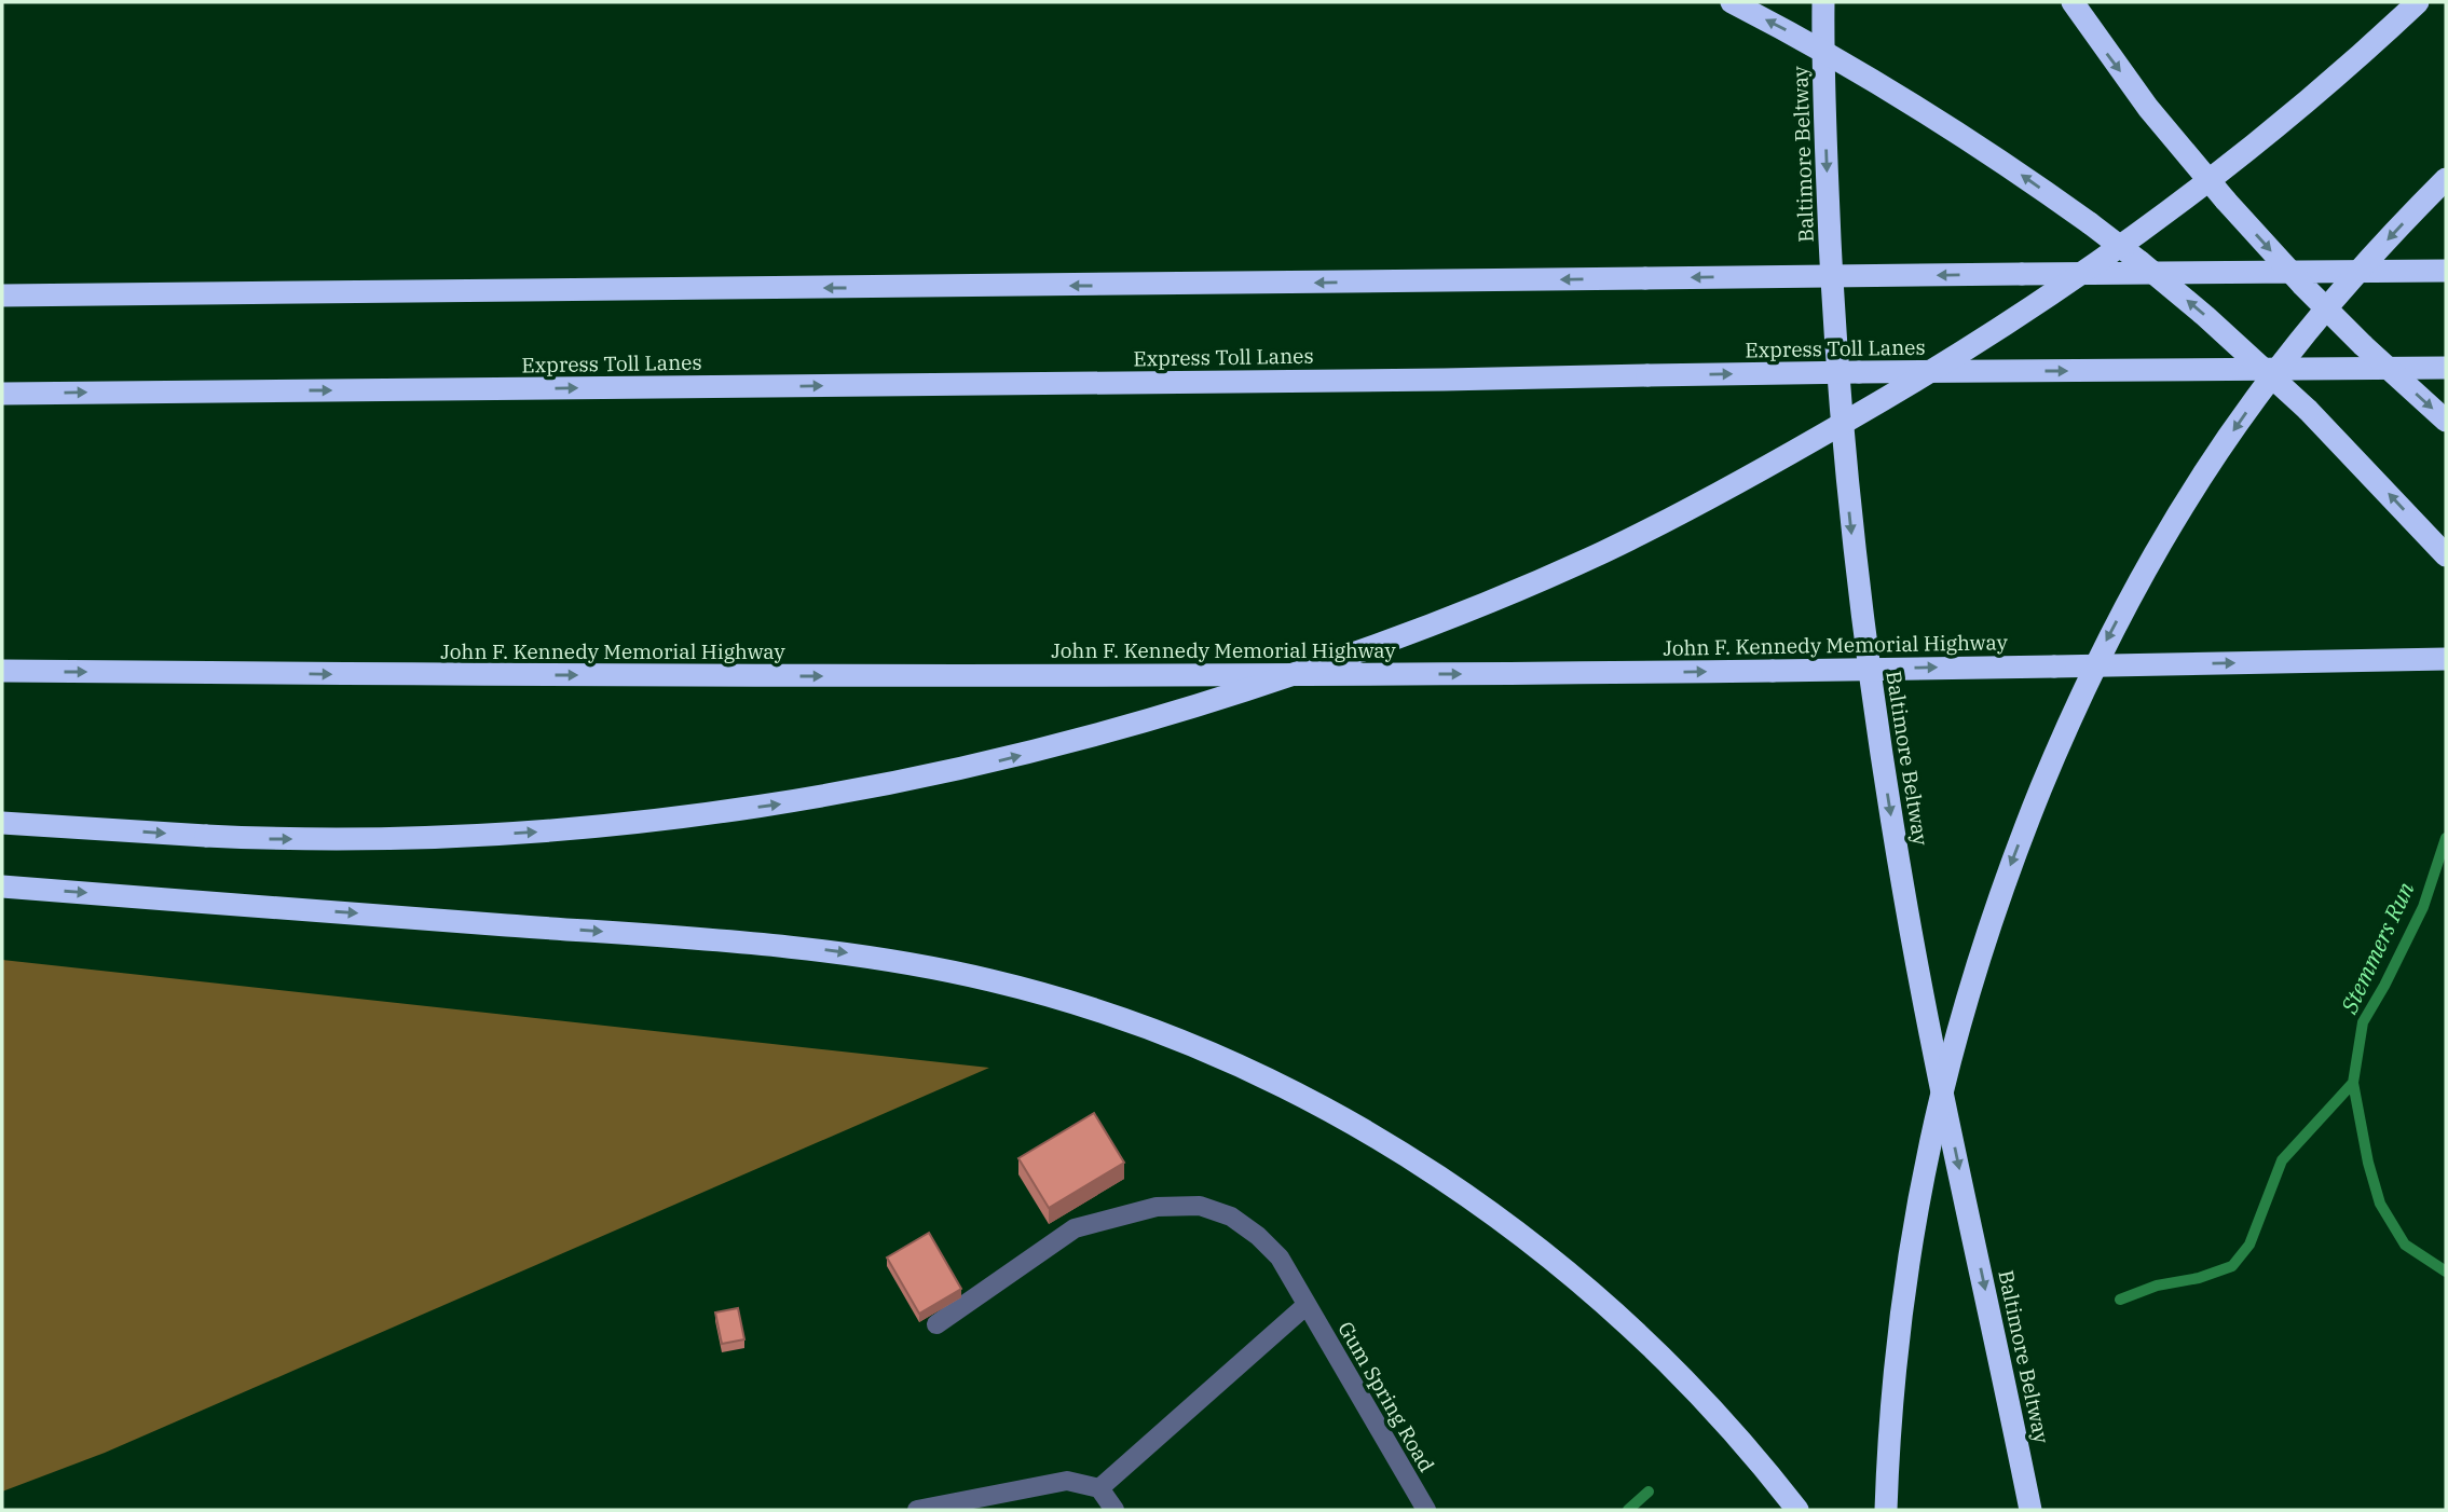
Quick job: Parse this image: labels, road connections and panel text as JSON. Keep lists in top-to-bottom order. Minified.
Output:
{"streets":{"highway":["Baltimore Beltway","Express Toll Lanes","John F. Kennedy Memorial Highway"],"street":["Gum Spring Road"]},"one_way":["Baltimore Beltway"],"water":["Stemmers Run"]}
